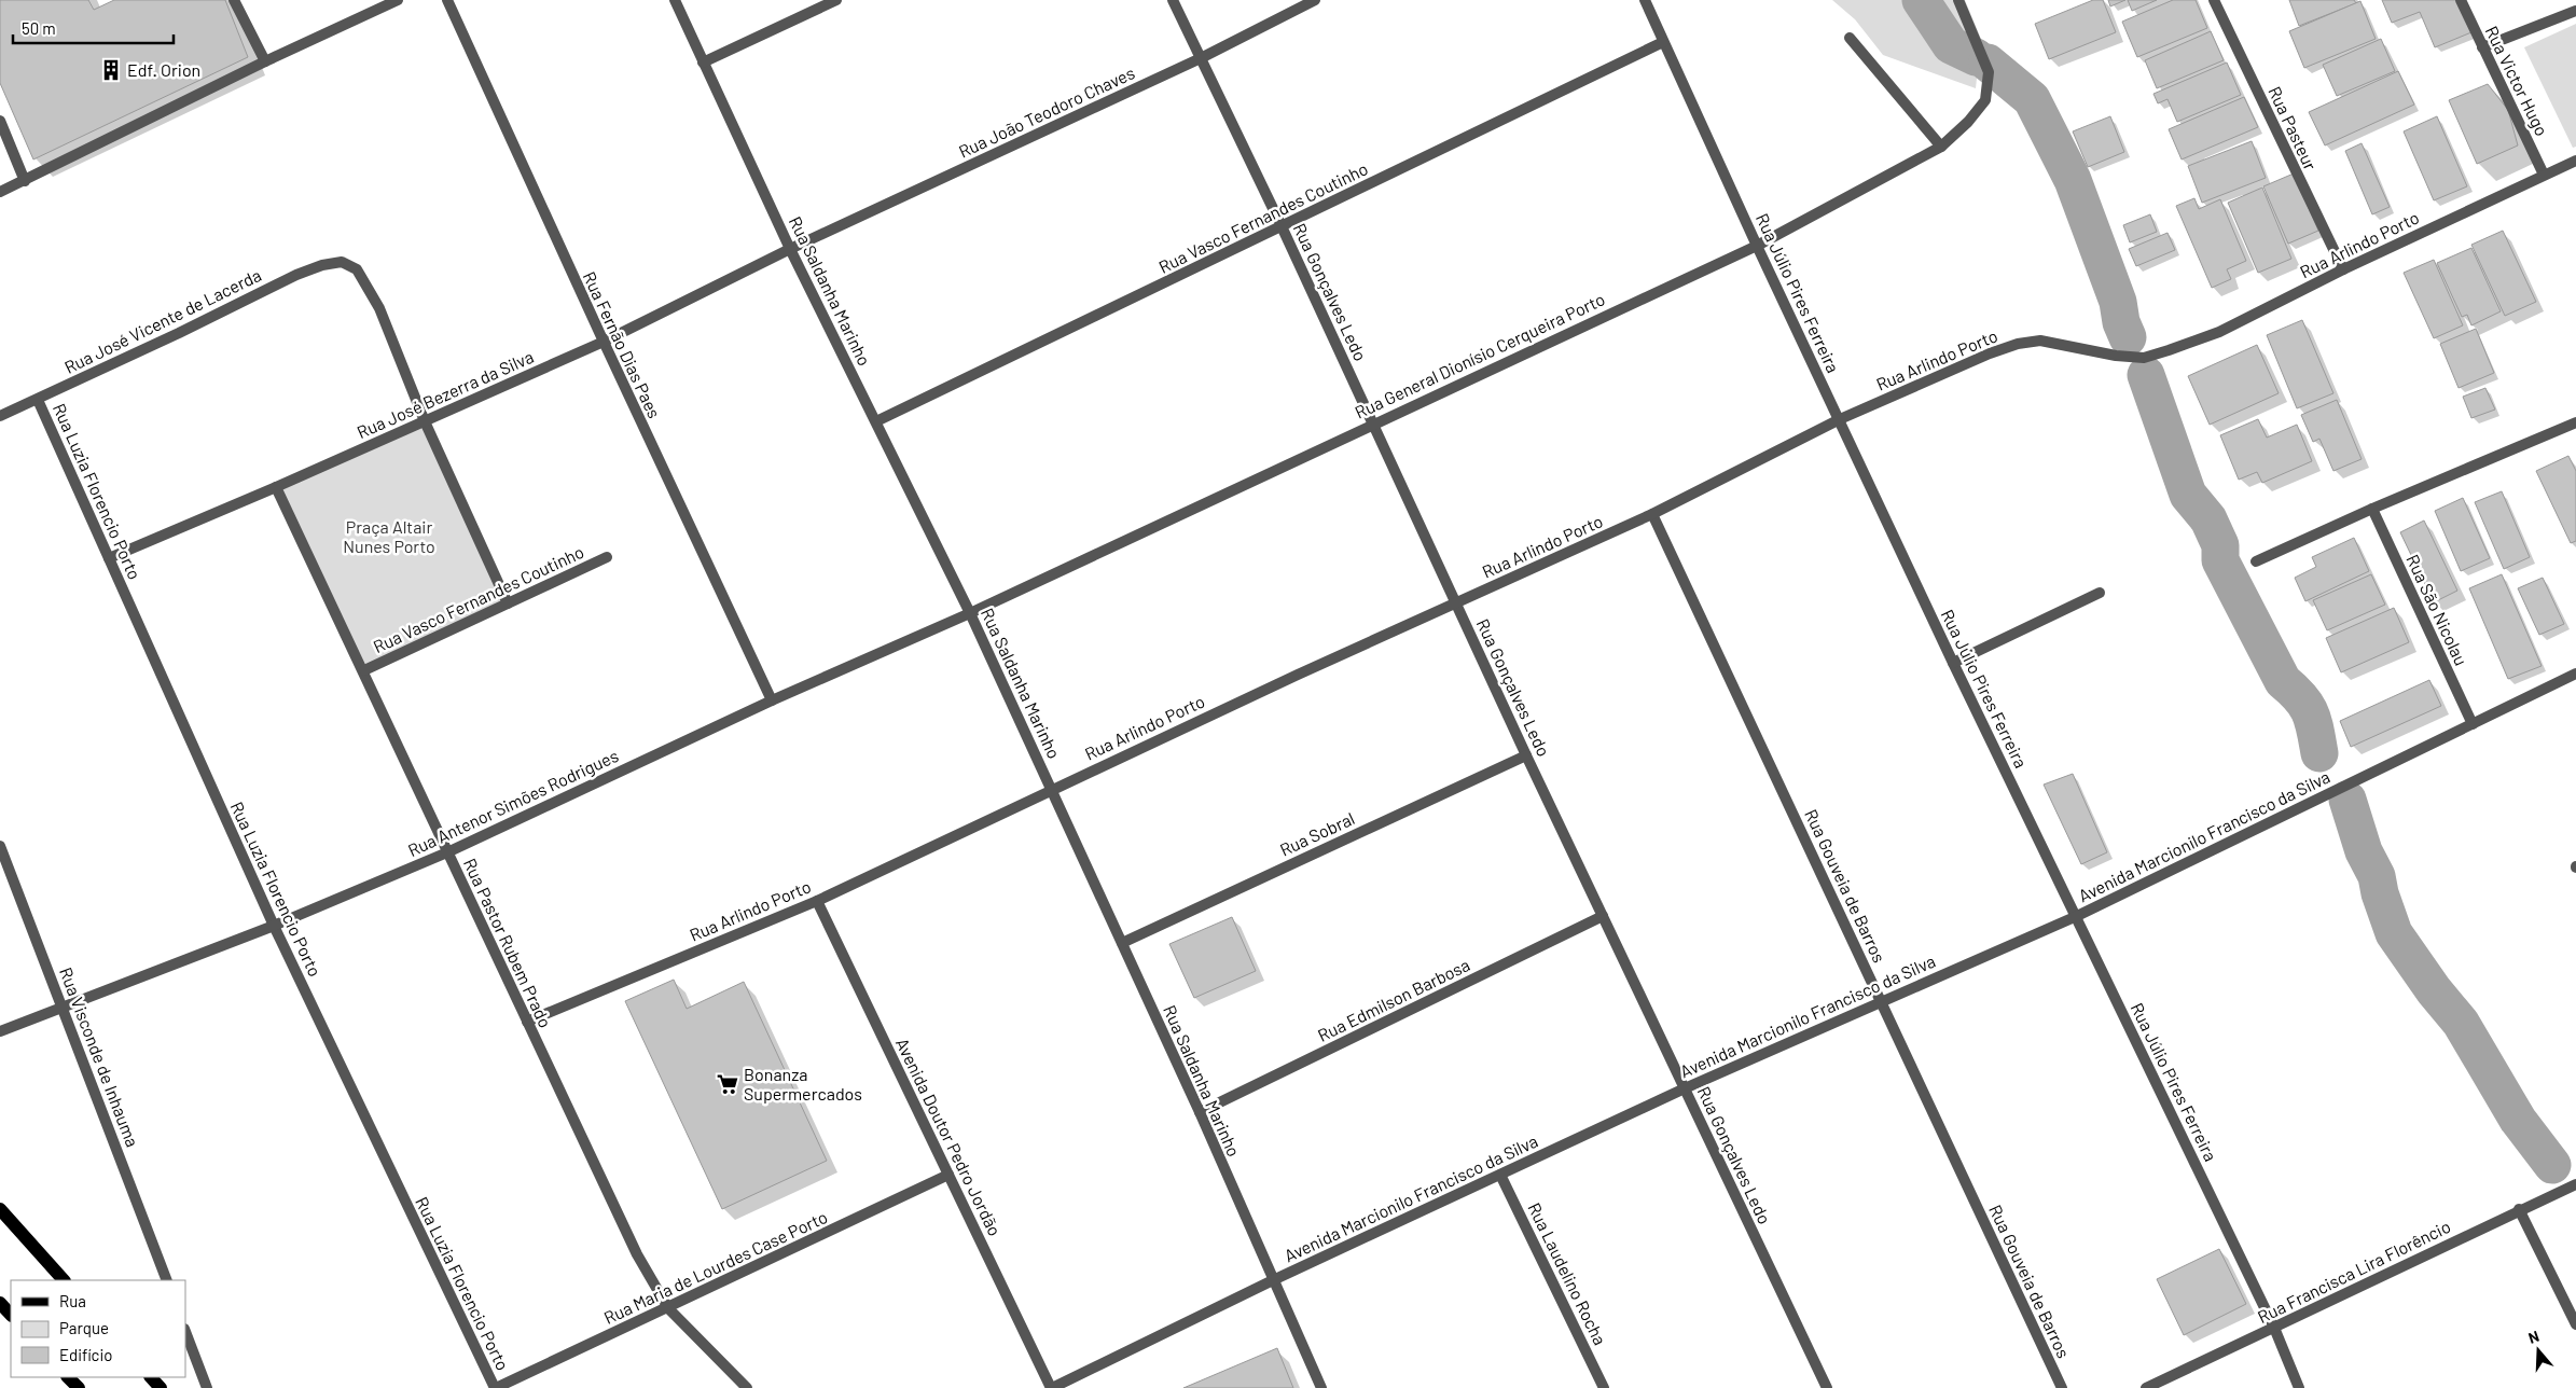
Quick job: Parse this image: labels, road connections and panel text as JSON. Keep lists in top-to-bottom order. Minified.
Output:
{"streets":{"street":["Rua Victor Hugo","Rua João Teodoro Chaves","Rua Pasteur","Rua Vasco Fernandes Coutinho","Rua Arlindo Porto","Rua Saldanha Marinho","Rua Gonçalves Ledo","Rua Júlio Pires Ferreira","Rua José Vicente de Lacerda","Rua Fernão Dias Paes","Rua General Dionísio Cerqueira Porto","Rua José Bezerra da Silva","Rua Luzia Florencio Porto","Rua São Nicolau","Rua Antenor Simões Rodrigues","Rua Sobral","Avenida Marcionilo Francisco da Silva","Rua Gouveia de Barros","Rua Pastor Rubem Prado","Rua Edmilson Barbosa","Rua Visconde de Inhauma","Avenida Doutor Pedro Jordão","Rua Maria de Lourdes Case Porto","Rua Francisca Lira Florêncio","Rua Laudelino Rocha"]},"crossings":[["Rua Victor Hugo","Rua Arlindo Porto"],["Rua João Teodoro Chaves","Rua Saldanha Marinho"],["Rua João Teodoro Chaves","Rua Gonçalves Ledo"],["Rua João Teodoro Chaves","Rua José Bezerra da Silva"],["Rua Pasteur","Rua Arlindo Porto"],["Rua Vasco Fernandes Coutinho","Rua Saldanha Marinho"],["Rua Vasco Fernandes Coutinho","Rua Gonçalves Ledo"],["Rua Vasco Fernandes Coutinho","Rua Júlio Pires Ferreira"],["Rua Vasco Fernandes Coutinho","Rua Pastor Rubem Prado"],["Rua Arlindo Porto","Rua Saldanha Marinho"],["Rua Arlindo Porto","Rua Gonçalves Ledo"],["Rua Arlindo Porto","Rua Júlio Pires Ferreira"],["Rua Arlindo Porto","Rua Gouveia de Barros"],["Rua Arlindo Porto","Rua Pastor Rubem Prado"],["Rua Arlindo Porto","Avenida Doutor Pedro Jordão"],["Rua Saldanha Marinho","Rua General Dionísio Cerqueira Porto"],["Rua Saldanha Marinho","Rua José Bezerra da Silva"],["Rua Saldanha Marinho","Rua Antenor Simões Rodrigues"],["Rua Saldanha Marinho","Rua Sobral"],["Rua Saldanha Marinho","Avenida Marcionilo Francisco da Silva"],["Rua Saldanha Marinho","Rua Edmilson Barbosa"],["Rua Gonçalves Ledo","Rua General Dionísio Cerqueira Porto"],["Rua Gonçalves Ledo","Rua Sobral"],["Rua Gonçalves Ledo","Avenida Marcionilo Francisco da Silva"],["Rua Gonçalves Ledo","Rua Edmilson Barbosa"],["Rua Júlio Pires Ferreira","Rua General Dionísio Cerqueira Porto"],["Rua Júlio Pires Ferreira","Avenida Marcionilo Francisco da Silva"],["Rua Júlio Pires Ferreira","Rua Francisca Lira Florêncio"],["Rua José Vicente de Lacerda","Rua José Bezerra da Silva"],["Rua José Vicente de Lacerda","Rua Luzia Florencio Porto"],["Rua Fernão Dias Paes","Rua José Bezerra da Silva"],["Rua Fernão Dias Paes","Rua Antenor Simões Rodrigues"],["Rua General Dionísio Cerqueira Porto","Rua Antenor Simões Rodrigues"],["Rua José Bezerra da Silva","Rua Luzia Florencio Porto"],["Rua José Bezerra da Silva","Rua Pastor Rubem Prado"],["Rua Luzia Florencio Porto","Rua Antenor Simões Rodrigues"],["Rua Luzia Florencio Porto","Rua Maria de Lourdes Case Porto"],["Rua São Nicolau","Avenida Marcionilo Francisco da Silva"],["Rua Antenor Simões Rodrigues","Rua Pastor Rubem Prado"],["Rua Antenor Simões Rodrigues","Rua Visconde de Inhauma"],["Avenida Marcionilo Francisco da Silva","Rua Gouveia de Barros"],["Avenida Marcionilo Francisco da Silva","Avenida Doutor Pedro Jordão"],["Avenida Marcionilo Francisco da Silva","Rua Laudelino Rocha"],["Rua Pastor Rubem Prado","Rua Maria de Lourdes Case Porto"],["Avenida Doutor Pedro Jordão","Rua Maria de Lourdes Case Porto"]],"parks":["Praça Altair Nunes Porto"],"places":{"building":["Edf. Orion"],"supermarket":["Bonanza Supermercados"]},"legend":["Rua","Parque","Edifício"],"scale_bar":"50 m","north":"top"}
